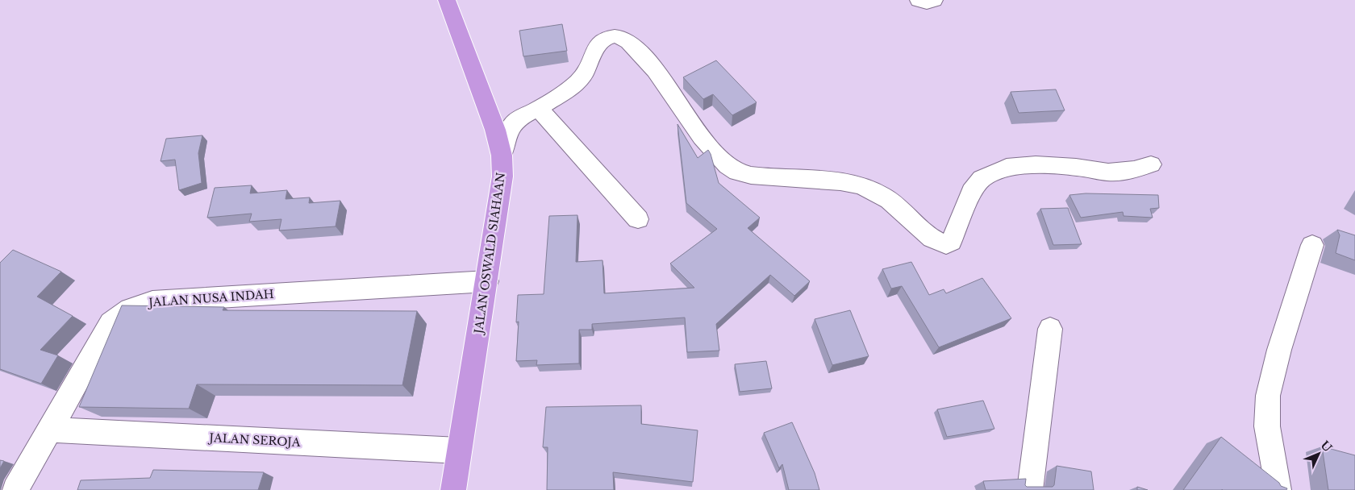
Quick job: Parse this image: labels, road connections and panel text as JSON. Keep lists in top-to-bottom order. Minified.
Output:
{"streets":{"highway":["JALAN OSWALD SIAHAAN"],"street":["JALAN NUSA INDAH","JALAN SEROJA"]},"crossings":[["JALAN OSWALD SIAHAAN","JALAN NUSA INDAH"],["JALAN OSWALD SIAHAAN","JALAN SEROJA"],["JALAN NUSA INDAH","JALAN SEROJA"]],"north":"top right"}
